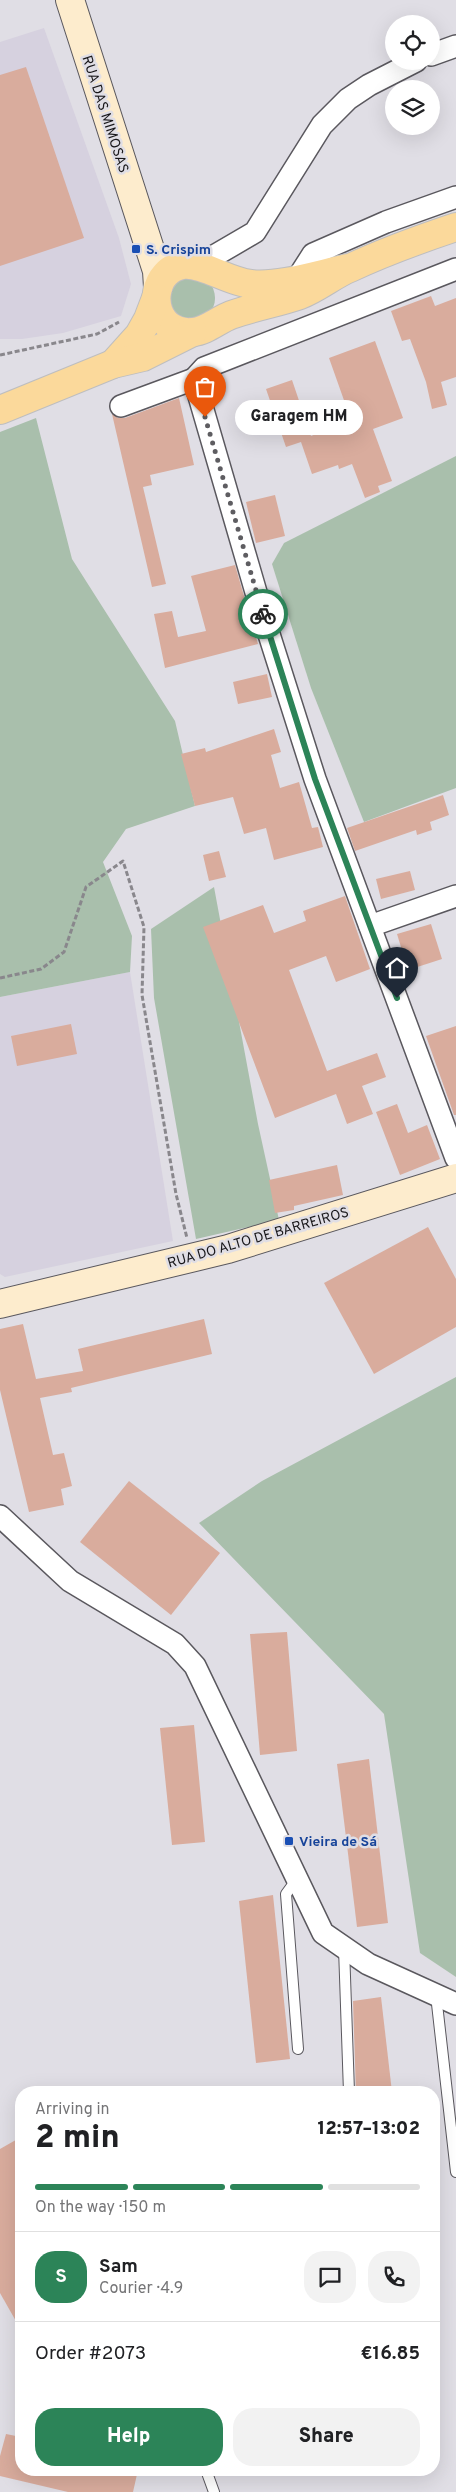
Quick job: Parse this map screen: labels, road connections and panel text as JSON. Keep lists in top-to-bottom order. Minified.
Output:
{"streets":{"street":["RUA DAS MIMOSAS","RUA DO ALTO DE BARREIROS"]},"places":{"transit":["S. Crispim","Vieira de Sá"],"other":["Garagem HM"]},"page":{"bubble":"Garagem HM","heading":["2 min","Arriving in","12:57–13:02"],"panel":["Sam","Courier · 4.9","Order #2073","€16.85"],"bar":"On the way · 150 m","round":"S","buttons":["Help","Share"]}}
